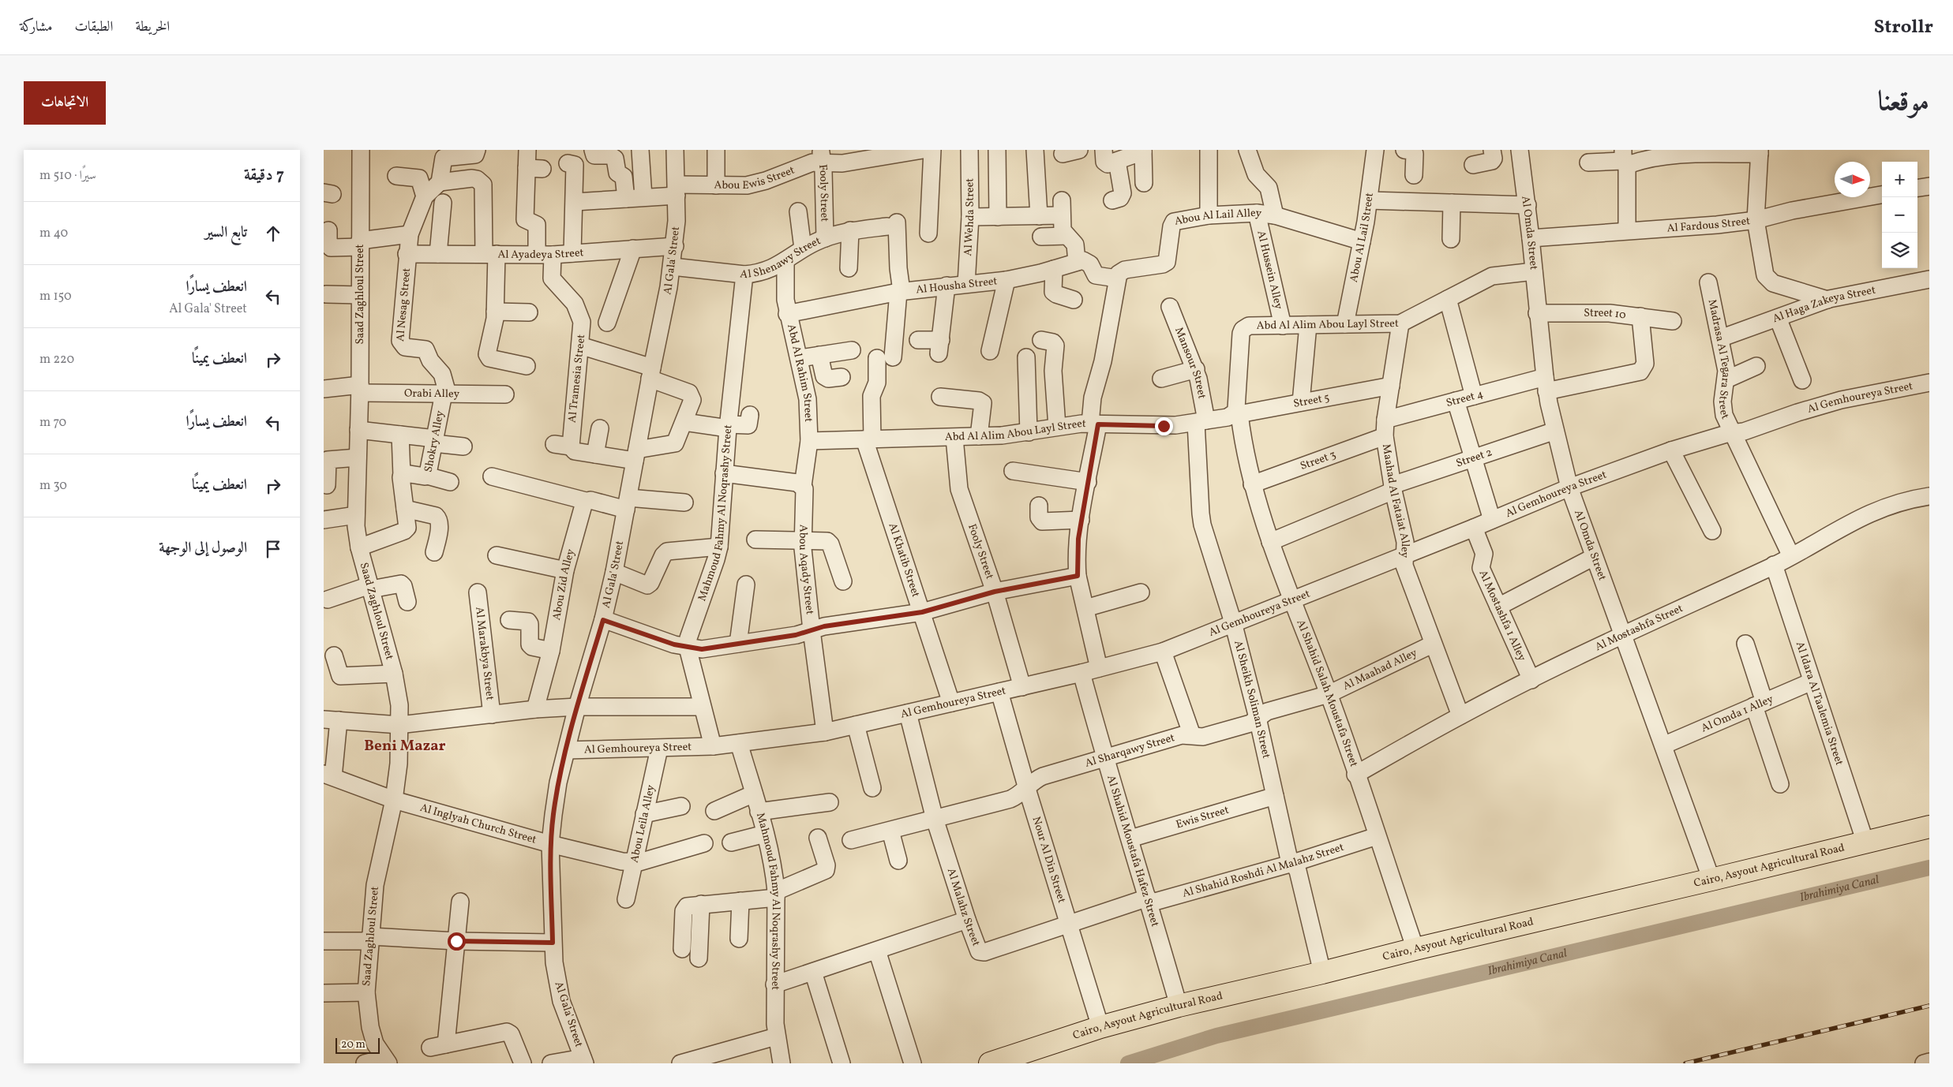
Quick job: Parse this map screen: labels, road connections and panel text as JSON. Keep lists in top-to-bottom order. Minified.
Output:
{"streets":{"highway":["Cairo, Asyout Agricultural Road"],"street":["Abou Ewis Street","Fooly Street","Al Wehda Street","Abou Al Lail Alley","Al Fardous Street","Al Omda Street","Abou Al Lail Street","Al Ayadeya Street","Al Shenawy Street","Al Gala' Street","Al Hussein Alley","Al Housha Street","Saad Zaghloul Street","Al Nesag Street","Al Haga Zakeya Street","Street 10","Abd Al Alim Abou Layl Street","Madrasa Al Tegara Street","Mansour Street","Abd Al Rahim Street","Al Tramesia Street","Orabi Alley","Al Gemhoureya Street","Street 4","Street 5","Shokry Alley","Street 2","Street 3","Maahad Al Fataiat Alley","Mahmoud Fahmy Al Noqrashy Street","Al Khatib Street","Abou Aqady Street","Abou Zid Alley","Al Mostashfa 1 Alley","Al Mostashfa Street","Al Marakbya Street","Al Maahad Alley","Al Shahid Salah Moustafa Street","Al Sheikh Soliman Street","Al Idara Al Taalemia Street","Al Omda 1 Alley","Al Sharqawy Street","Ewis Street","Al Inglyah Church Street","Abou Leila Alley","Al Shahid Moustafa Hafez Street","Nour Al Din Street","Al Shahid Roshdi Al Malahz Street","Al Malahz Street"]},"crossings":[["Abou Ewis Street","Fooly Street"],["Abou Ewis Street","Al Gala' Street"],["Fooly Street","Al Shenawy Street"],["Fooly Street","Abd Al Alim Abou Layl Street"],["Fooly Street","Al Gemhoureya Street"],["Al Wehda Street","Al Housha Street"],["Abou Al Lail Alley","Abou Al Lail Street"],["Abou Al Lail Alley","Al Hussein Alley"],["Al Fardous Street","Al Omda Street"],["Al Omda Street","Street 10"],["Al Omda Street","Abd Al Alim Abou Layl Street"],["Al Omda Street","Al Gemhoureya Street"],["Al Omda Street","Street 4"],["Al Omda Street","Street 2"],["Al Omda Street","Al Mostashfa Street"],["Al Omda Street","Al Omda 1 Alley"],["Al Omda Street","Cairo, Asyout Agricultural Road"],["Abou Al Lail Street","Abd Al Alim Abou Layl Street"],["Al Ayadeya Street","Al Gala' Street"],["Al Ayadeya Street","Al Nesag Street"],["Al Ayadeya Street","Al Tramesia Street"],["Al Shenawy Street","Al Gala' Street"],["Al Shenawy Street","Abd Al Rahim Street"],["Al Shenawy Street","Mahmoud Fahmy Al Noqrashy Street"],["Al Shenawy Street","Al Khatib Street"],["Al Gala' Street","Al Gemhoureya Street"],["Al Gala' Street","Al Inglyah Church Street"],["Al Hussein Alley","Abd Al Alim Abou Layl Street"],["Al Housha Street","Abd Al Rahim Street"],["Al Housha Street","Al Khatib Street"],["Saad Zaghloul Street","Orabi Alley"],["Saad Zaghloul Street","Al Inglyah Church Street"],["Al Nesag Street","Orabi Alley"],["Al Nesag Street","Shokry Alley"],["Al Haga Zakeya Street","Madrasa Al Tegara Street"],["Street 10","Street 4"],["Abd Al Alim Abou Layl Street","Mansour Street"],["Abd Al Alim Abou Layl Street","Abd Al Rahim Street"],["Abd Al Alim Abou Layl Street","Street 5"],["Abd Al Alim Abou Layl Street","Maahad Al Fataiat Alley"],["Abd Al Alim Abou Layl Street","Al Khatib Street"],["Abd Al Alim Abou Layl Street","Al Shahid Salah Moustafa Street"],["Abd Al Alim Abou Layl Street","Al Sheikh Soliman Street"],["Madrasa Al Tegara Street","Al Gemhoureya Street"],["Madrasa Al Tegara Street","Al Mostashfa Street"],["Mansour Street","Al Sheikh Soliman Street"],["Abd Al Rahim Street","Abou Aqady Street"],["Orabi Alley","Shokry Alley"],["Al Gemhoureya Street","Maahad Al Fataiat Alley"],["Al Gemhoureya Street","Mahmoud Fahmy Al Noqrashy Street"],["Al Gemhoureya Street","Al Khatib Street"],["Al Gemhoureya Street","Abou Aqady Street"],["Al Gemhoureya Street","Al Mostashfa 1 Alley"],["Al Gemhoureya Street","Al Shahid Salah Moustafa Street"],["Al Gemhoureya Street","Al Sheikh Soliman Street"],["Al Gemhoureya Street","Abou Leila Alley"],["Al Gemhoureya Street","Al Shahid Moustafa Hafez Street"],["Al Gemhoureya Street","Nour Al Din Street"],["Al Gemhoureya Street","Al Malahz Street"],["Street 4","Street 3"],["Street 4","Maahad Al Fataiat Alley"],["Street 5","Maahad Al Fataiat Alley"],["Street 5","Al Shahid Salah Moustafa Street"],["Street 2","Maahad Al Fataiat Alley"],["Street 2","Al Shahid Salah Moustafa Street"],["Street 3","Maahad Al Fataiat Alley"],["Street 3","Al Shahid Salah Moustafa Street"],["Maahad Al Fataiat Alley","Al Mostashfa Street"],["Maahad Al Fataiat Alley","Al Maahad Alley"],["Al Mostashfa 1 Alley","Al Mostashfa Street"],["Al Mostashfa Street","Al Shahid Salah Moustafa Street"],["Al Mostashfa Street","Al Idara Al Taalemia Street"],["Al Maahad Alley","Al Shahid Salah Moustafa Street"],["Al Maahad Alley","Al Sharqawy Street"],["Al Shahid Salah Moustafa Street","Al Sharqawy Street"],["Al Shahid Salah Moustafa Street","Cairo, Asyout Agricultural Road"],["Al Shahid Salah Moustafa Street","Al Shahid Roshdi Al Malahz Street"],["Al Sheikh Soliman Street","Al Sharqawy Street"],["Al Sheikh Soliman Street","Ewis Street"],["Al Sheikh Soliman Street","Cairo, Asyout Agricultural Road"],["Al Sheikh Soliman Street","Al Shahid Roshdi Al Malahz Street"],["Al Idara Al Taalemia Street","Al Omda 1 Alley"],["Al Idara Al Taalemia Street","Cairo, Asyout Agricultural Road"],["Al Sharqawy Street","Al Shahid Moustafa Hafez Street"],["Al Sharqawy Street","Nour Al Din Street"],["Al Sharqawy Street","Al Malahz Street"],["Ewis Street","Al Shahid Moustafa Hafez Street"],["Al Inglyah Church Street","Abou Leila Alley"],["Al Shahid Moustafa Hafez Street","Cairo, Asyout Agricultural Road"],["Al Shahid Moustafa Hafez Street","Al Shahid Roshdi Al Malahz Street"],["Al Shahid Moustafa Hafez Street","Al Malahz Street"],["Nour Al Din Street","Cairo, Asyout Agricultural Road"],["Nour Al Din Street","Al Malahz Street"],["Al Shahid Roshdi Al Malahz Street","Al Malahz Street"]],"districts":["Beni Mazar"],"water":["Ibrahimiya Canal"],"scale_bar":"20 m","north":"right","page":{"header":"Strollr","nav":["الخريطة","الطبقات","مشاركة"],"title":"موقعنا","buttons":"الاتجاهات","heading":["7 دقيقة","سيرًا · 510 m"],"map_buttons":["+","−"],"list":[["تابع السير","40 m"],["انعطف يسارًا","Al Gala' Street","150 m"],["انعطف يمينًا","220 m"],["انعطف يسارًا","70 m"],["انعطف يمينًا","30 m"],"الوصول إلى الوجهة"],"scale":"20 m"}}
